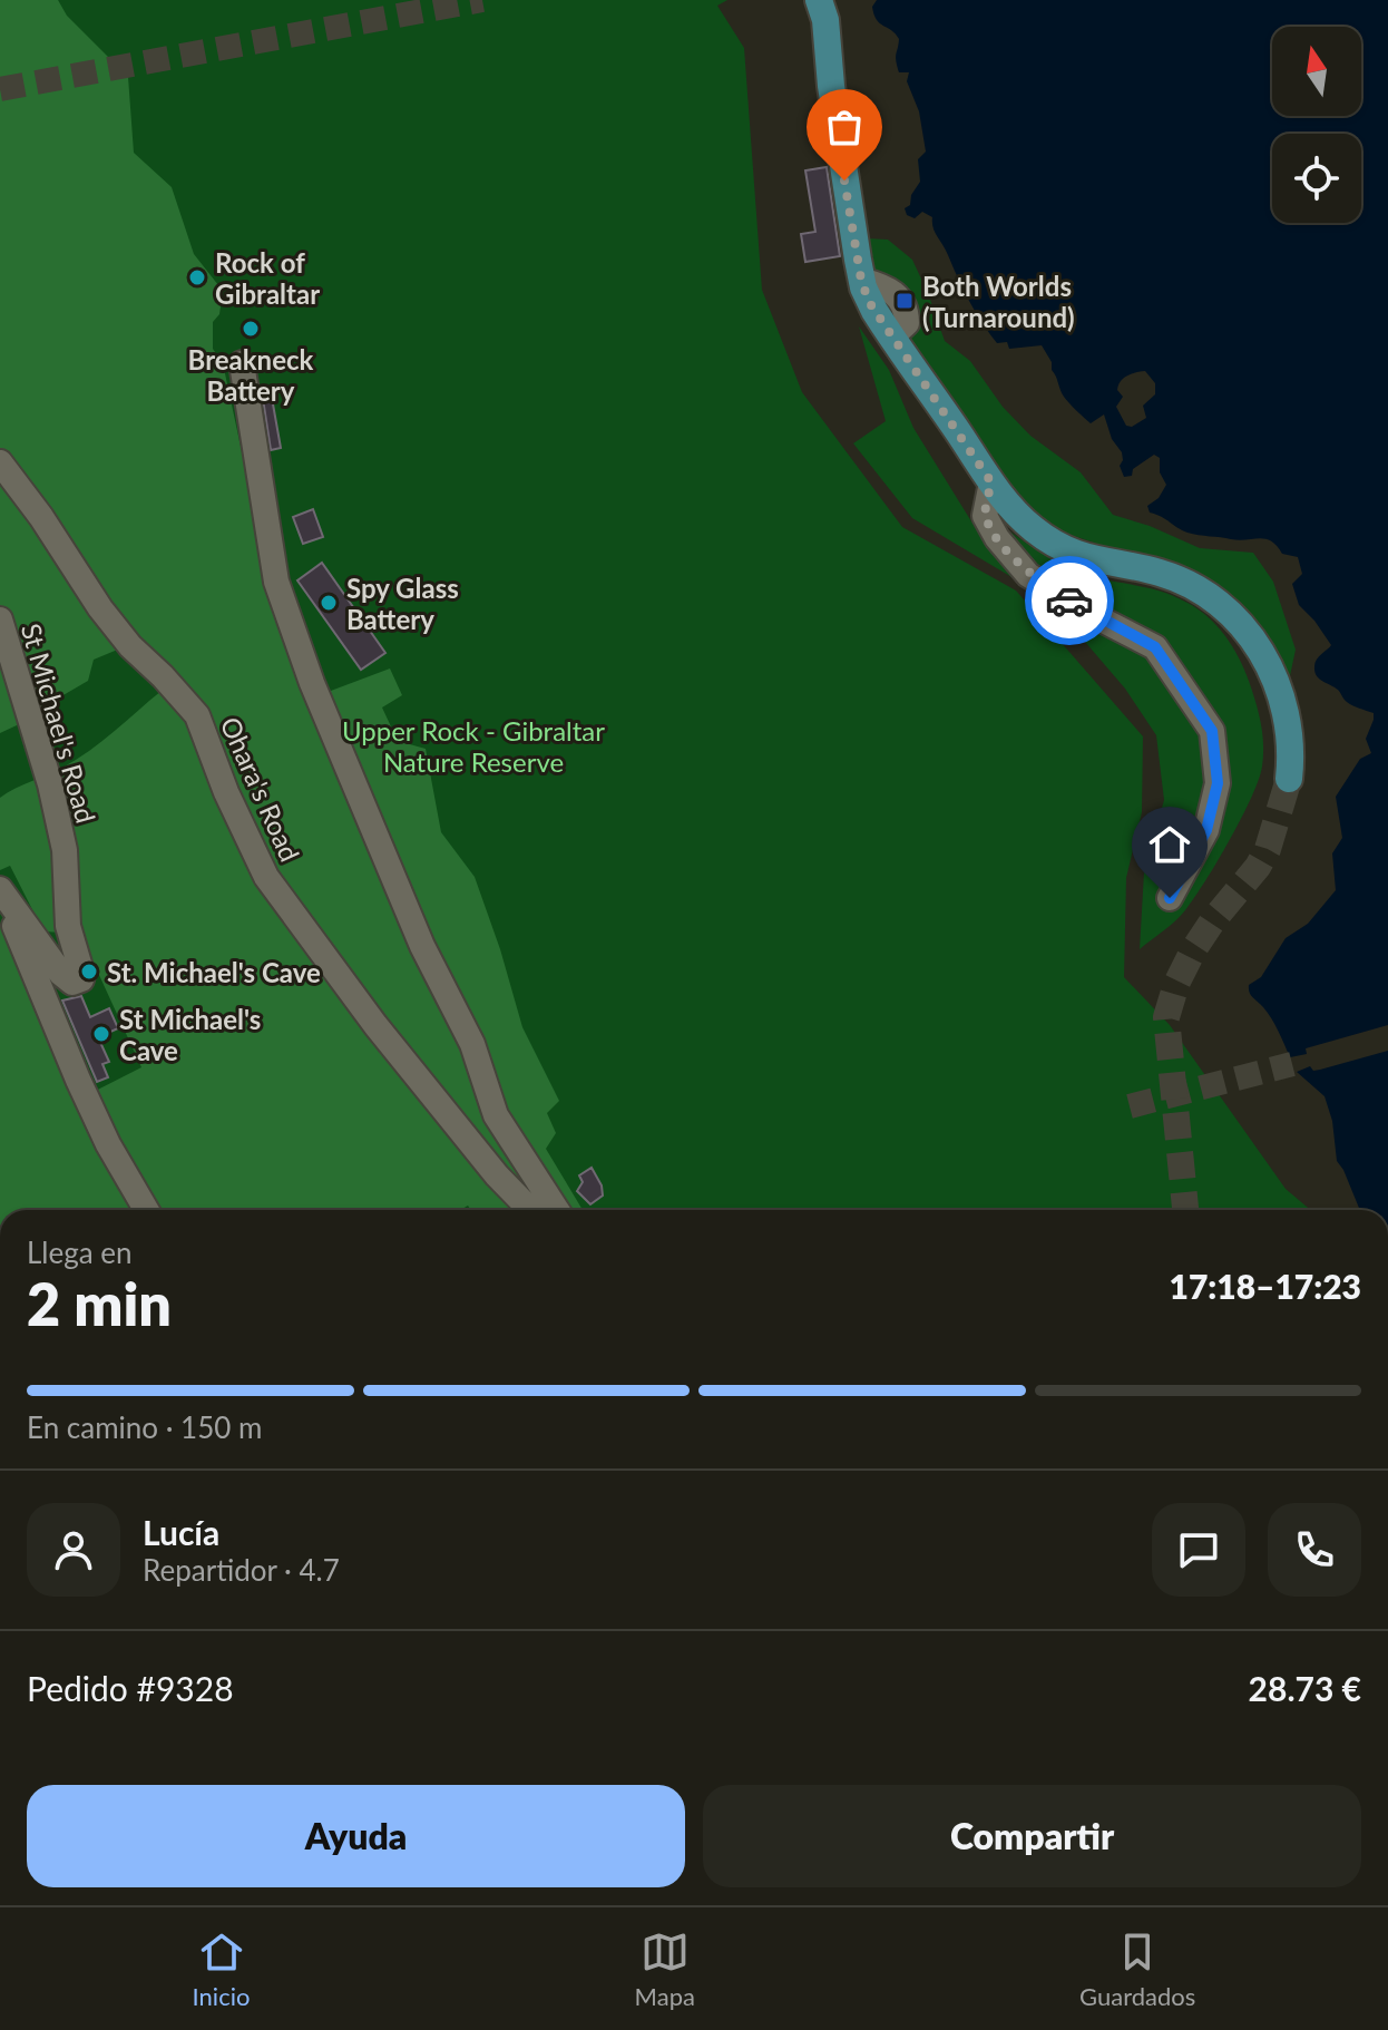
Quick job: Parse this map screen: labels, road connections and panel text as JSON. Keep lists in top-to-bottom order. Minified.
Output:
{"streets":{"street":["St Michael's Road","Ohara's Road"]},"parks":["Upper Rock - Gibraltar Nature Reserve"],"places":{"other":["Rock of Gibraltar","Breakneck Battery","Spy Glass Battery","St. Michael's Cave","St Michael's Cave"],"transit":["Both Worlds (Turnaround)"]},"north":"top","page":{"heading":["2 min","Llega en","17:18–17:23"],"panel":["Lucía","Repartidor · 4.7","Pedido #9328","28.73 €"],"bar":"En camino · 150 m","buttons":["Ayuda","Compartir"],"tabs":["Inicio","Mapa","Guardados"]}}
